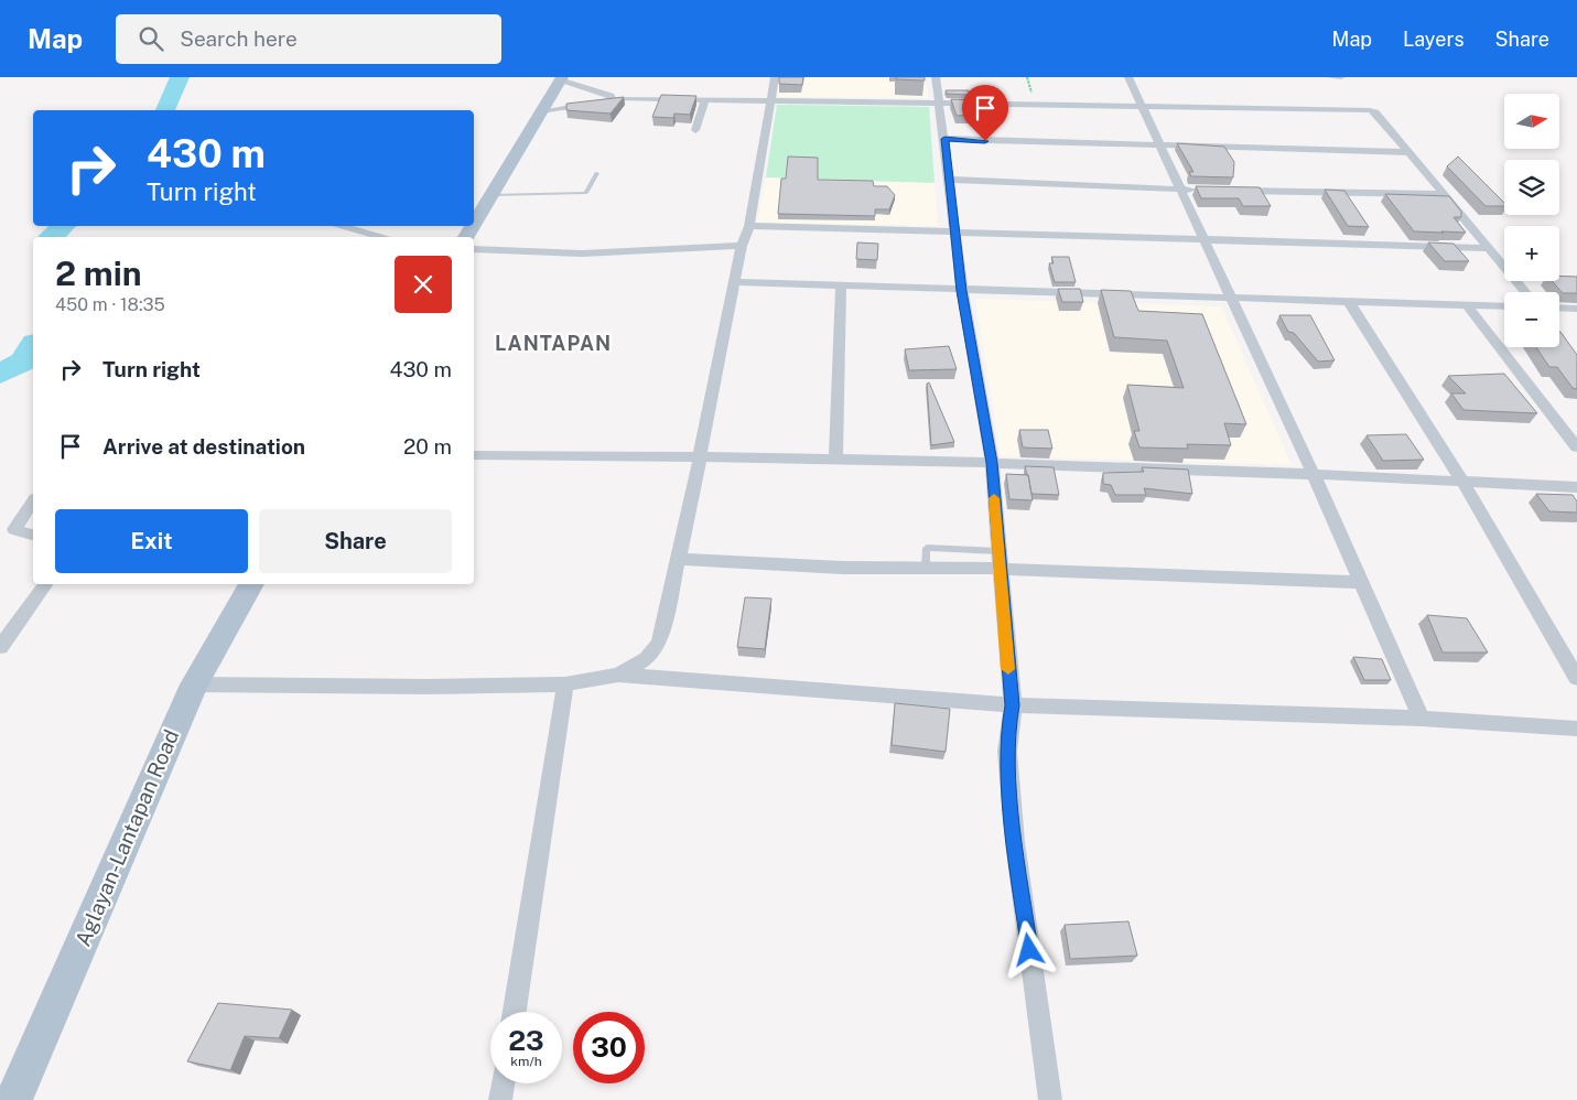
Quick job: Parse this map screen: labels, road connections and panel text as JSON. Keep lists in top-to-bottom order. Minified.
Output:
{"streets":{"main road":["Aglayan-Lantapan Road"]},"districts":["LANTAPAN"],"north":"right","page":{"header":"Map","search":"Search here","nav":["Map","Layers","Share"],"map_buttons":["+","−"],"turn":["430 m","Turn right"],"heading":["2 min","450 m · 18:35"],"list":[{"name":"Turn right","value":"430 m"},{"name":"Arrive at destination","value":"20 m"}],"buttons":["Exit","Share"],"speed":"23 km/h","limit":"30"}}
